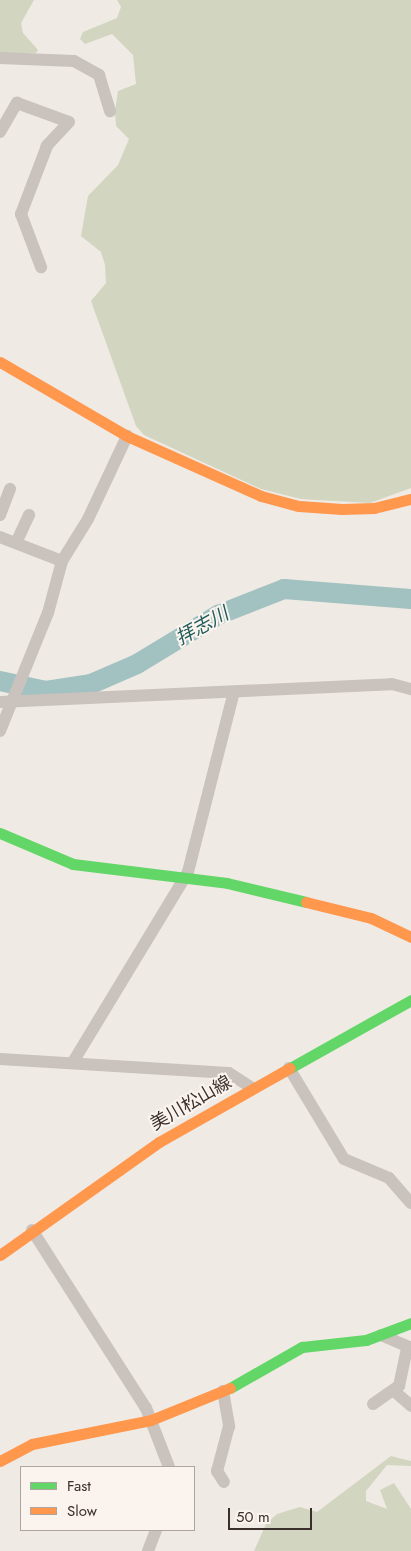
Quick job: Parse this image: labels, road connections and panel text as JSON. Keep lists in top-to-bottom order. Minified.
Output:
{"streets":{"street":["美川松山線"]},"water":["拝志川"],"legend":["Fast","Slow"],"scale_bar":"50 m"}
